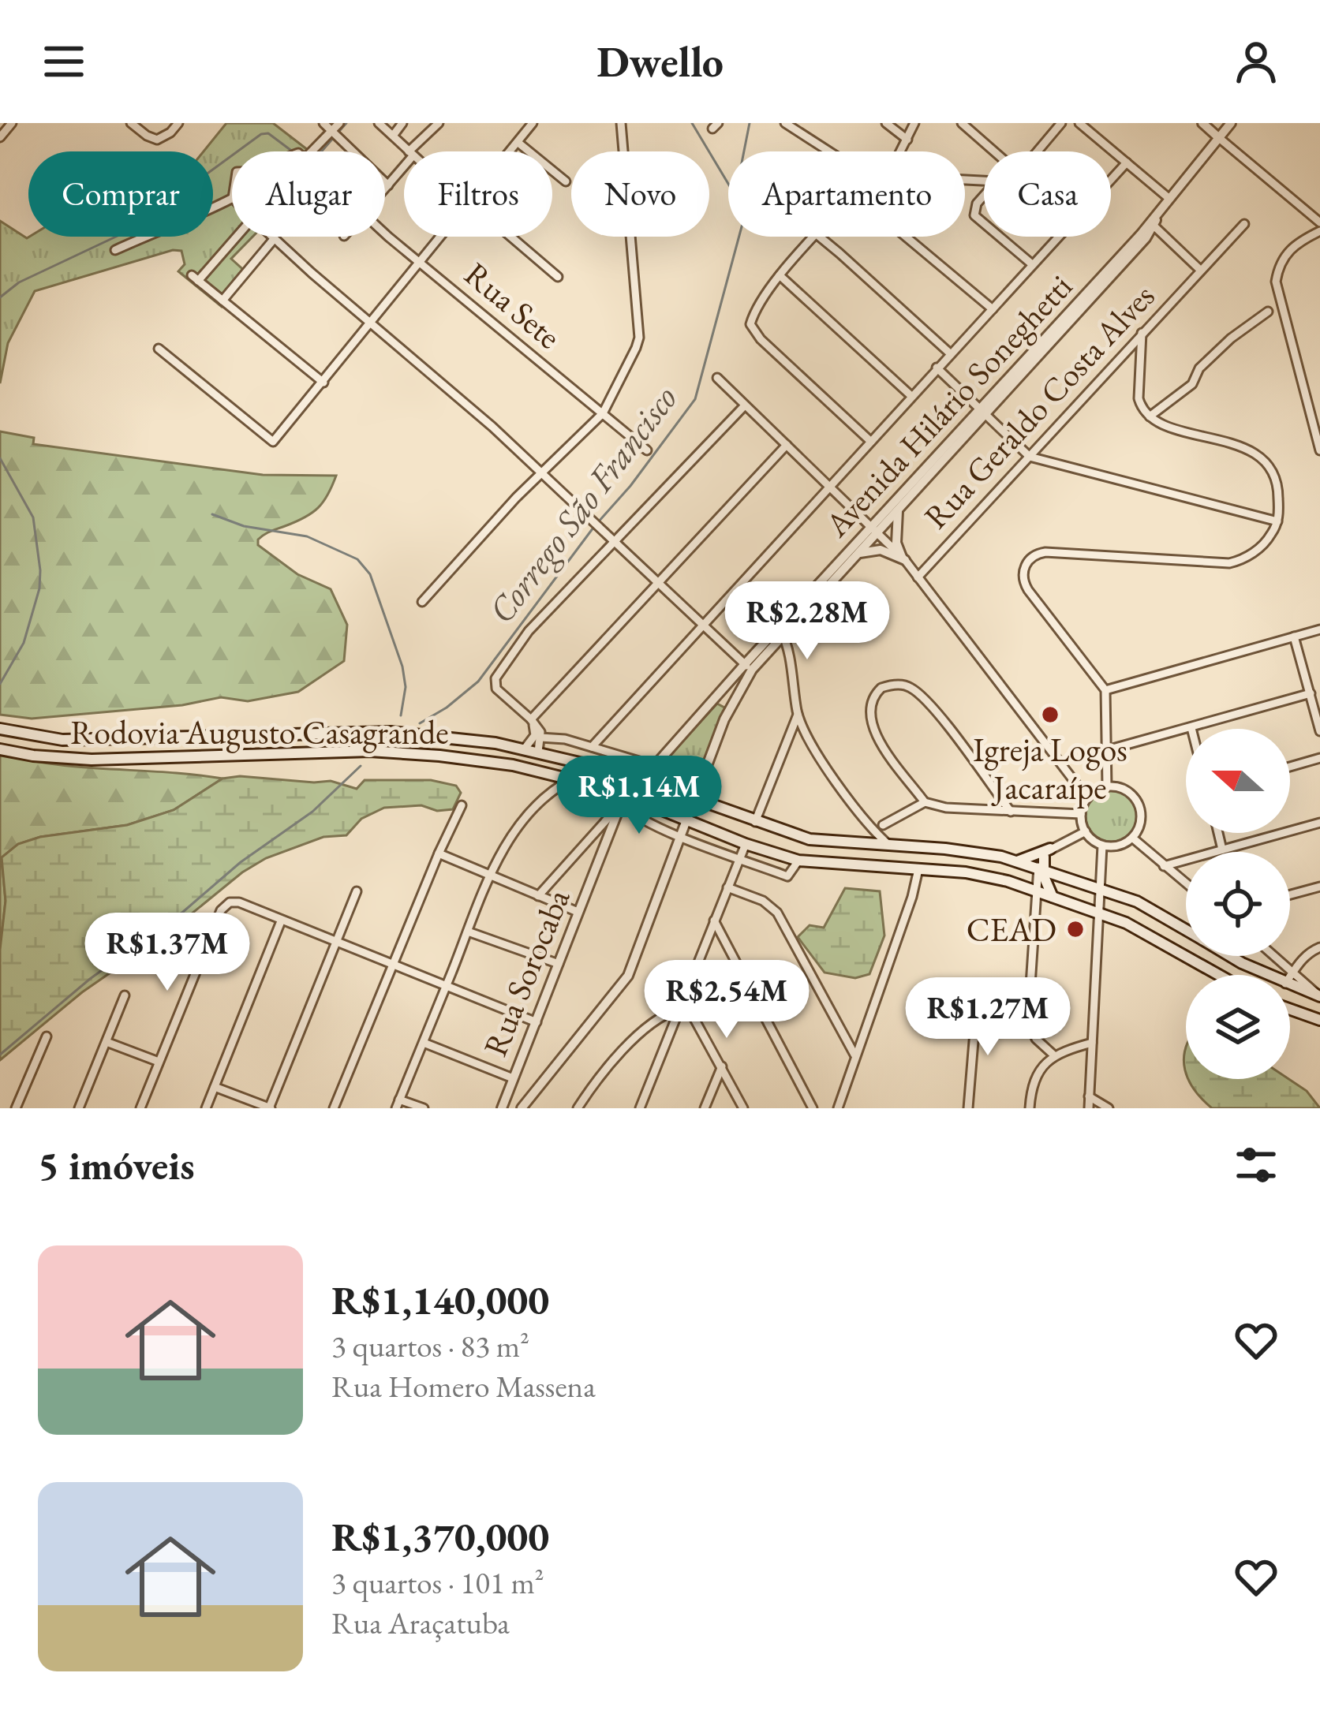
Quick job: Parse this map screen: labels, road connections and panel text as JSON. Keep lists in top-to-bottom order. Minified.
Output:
{"streets":{"main road":["Rodovia Augusto Casagrande"],"street":["Rua Sete","Avenida Hilário Soneghetti","Rua Geraldo Costa Alves","Rua Sorocaba"]},"crossings":[["Avenida Hilário Soneghetti","Rua Sorocaba"],["Rodovia Augusto Casagrande","Rua Sorocaba"]],"water":["Corrego São Francisco"],"places":["Igreja Logos Jacaraípe","CEAD"],"north":"left","page":{"header":"Dwello","chip":["Comprar","Alugar","Filtros","Novo","Apartamento","Casa"],"price":["R$2.28M","R$1.14M","R$1.37M","R$2.54M","R$1.27M"],"heading":"5 imóveis","list":[{"name":"R$1,140,000","note":"3 quartos · 83 m² · Rua Homero Massena"},{"name":"R$1,370,000","note":"3 quartos · 101 m² · Rua Araçatuba"}]}}
